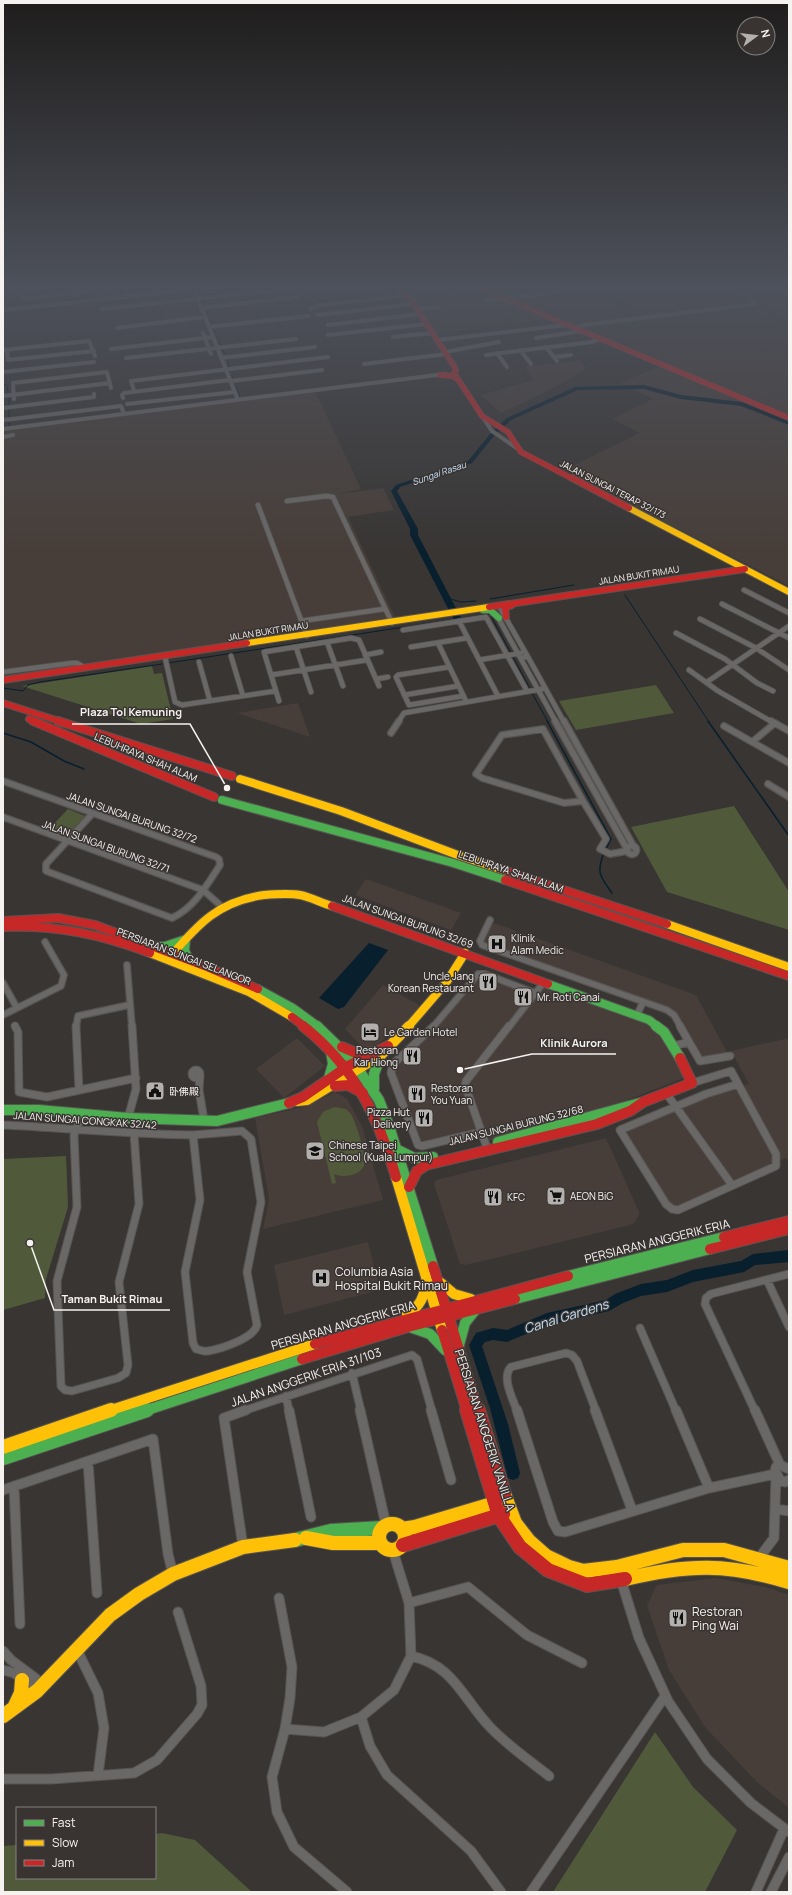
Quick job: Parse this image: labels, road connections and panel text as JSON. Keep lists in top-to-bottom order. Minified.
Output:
{"streets":{"main road":["JALAN SUNGAI TERAP 32/173","JALAN BUKIT RIMAU","LEBUHRAYA SHAH ALAM","JALAN SUNGAI BURUNG 32/69","PERSIARAN SUNGAI SELANGOR","JALAN SUNGAI BURUNG 32/68","PERSIARAN ANGGERIK ERIA","PERSIARAN ANGGERIK VANILLA"],"street":["JALAN SUNGAI BURUNG 32/72","JALAN SUNGAI BURUNG 32/71","JALAN SUNGAI CONGKAK 32/42","JALAN ANGGERIK ERIA 31/103"]},"crossings":[["JALAN SUNGAI TERAP 32/173","JALAN BUKIT RIMAU"],["JALAN SUNGAI BURUNG 32/72","JALAN SUNGAI BURUNG 32/71"],["JALAN SUNGAI BURUNG 32/69","PERSIARAN SUNGAI SELANGOR"],["JALAN SUNGAI BURUNG 32/69","JALAN SUNGAI BURUNG 32/68"],["PERSIARAN SUNGAI SELANGOR","JALAN SUNGAI BURUNG 32/68"],["PERSIARAN SUNGAI SELANGOR","PERSIARAN ANGGERIK VANILLA"],["PERSIARAN ANGGERIK ERIA","PERSIARAN ANGGERIK VANILLA"]],"water":["Sungai Rasau","Canal Gardens"],"places":{"other":["Plaza Tol Kemuning","Klinik Aurora","Taman Bukit Rimau"],"hospital":["Klinik Alam Medic","Columbia Asia Hospital Bukit Rimau"],"restaurant":["Uncle Jang Korean Restaurant","Mr. Roti Canai","Restoran Kar Hiong","Restoran You Yuan","Pizza Hut Delivery","KFC","Restoran Ping Wai"],"hotel":["Le Garden Hotel"],"public building":["卧佛殿"],"school or university":["Chinese Taipei School (Kuala Lumpur)"],"supermarket":["AEON BiG"]},"legend":["Fast","Slow","Jam"],"north":"right"}
